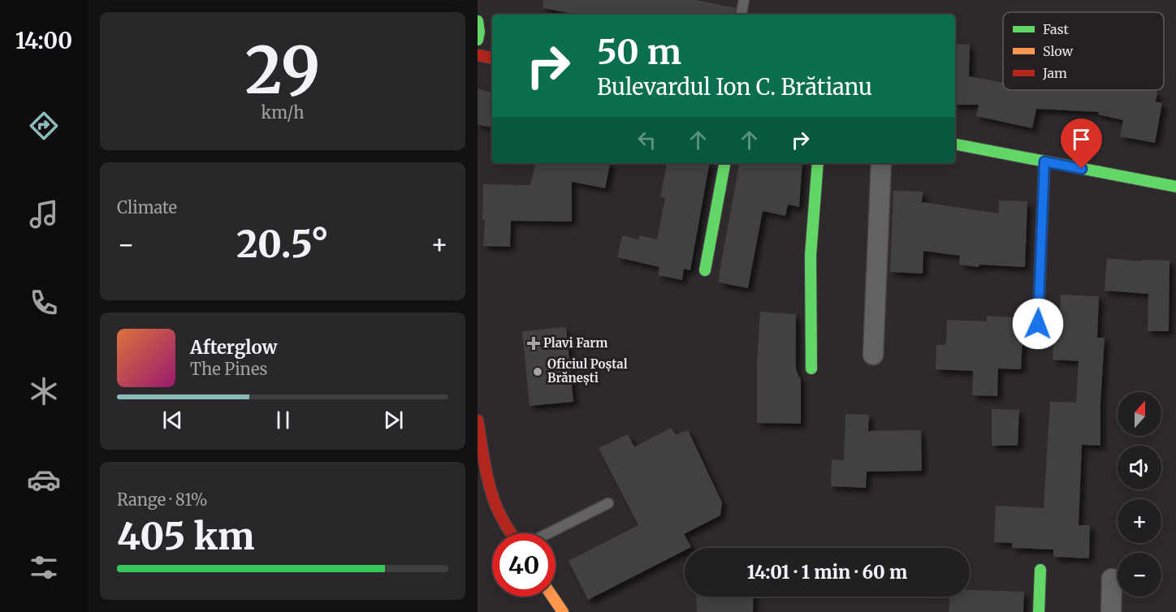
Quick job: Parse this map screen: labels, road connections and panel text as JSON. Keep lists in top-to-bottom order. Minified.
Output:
{"places":{"health":["Plavi Farm"],"other":["Oficiul Poștal Brănești"]},"legend":["Fast","Slow","Jam"],"north":"top","page":{"tabs":"14:00","tile":[["29","km/h"],"Climate",["Range · 81%","405 km"]],"turn":["50 m","Bulevardul Ion C. Brătianu"],"heat":["−","20.5°","+"],"song":["Afterglow","The Pines"],"map_buttons":["+","−"],"limit":"40","trip":"14:01 · 1 min · 60 m"}}
